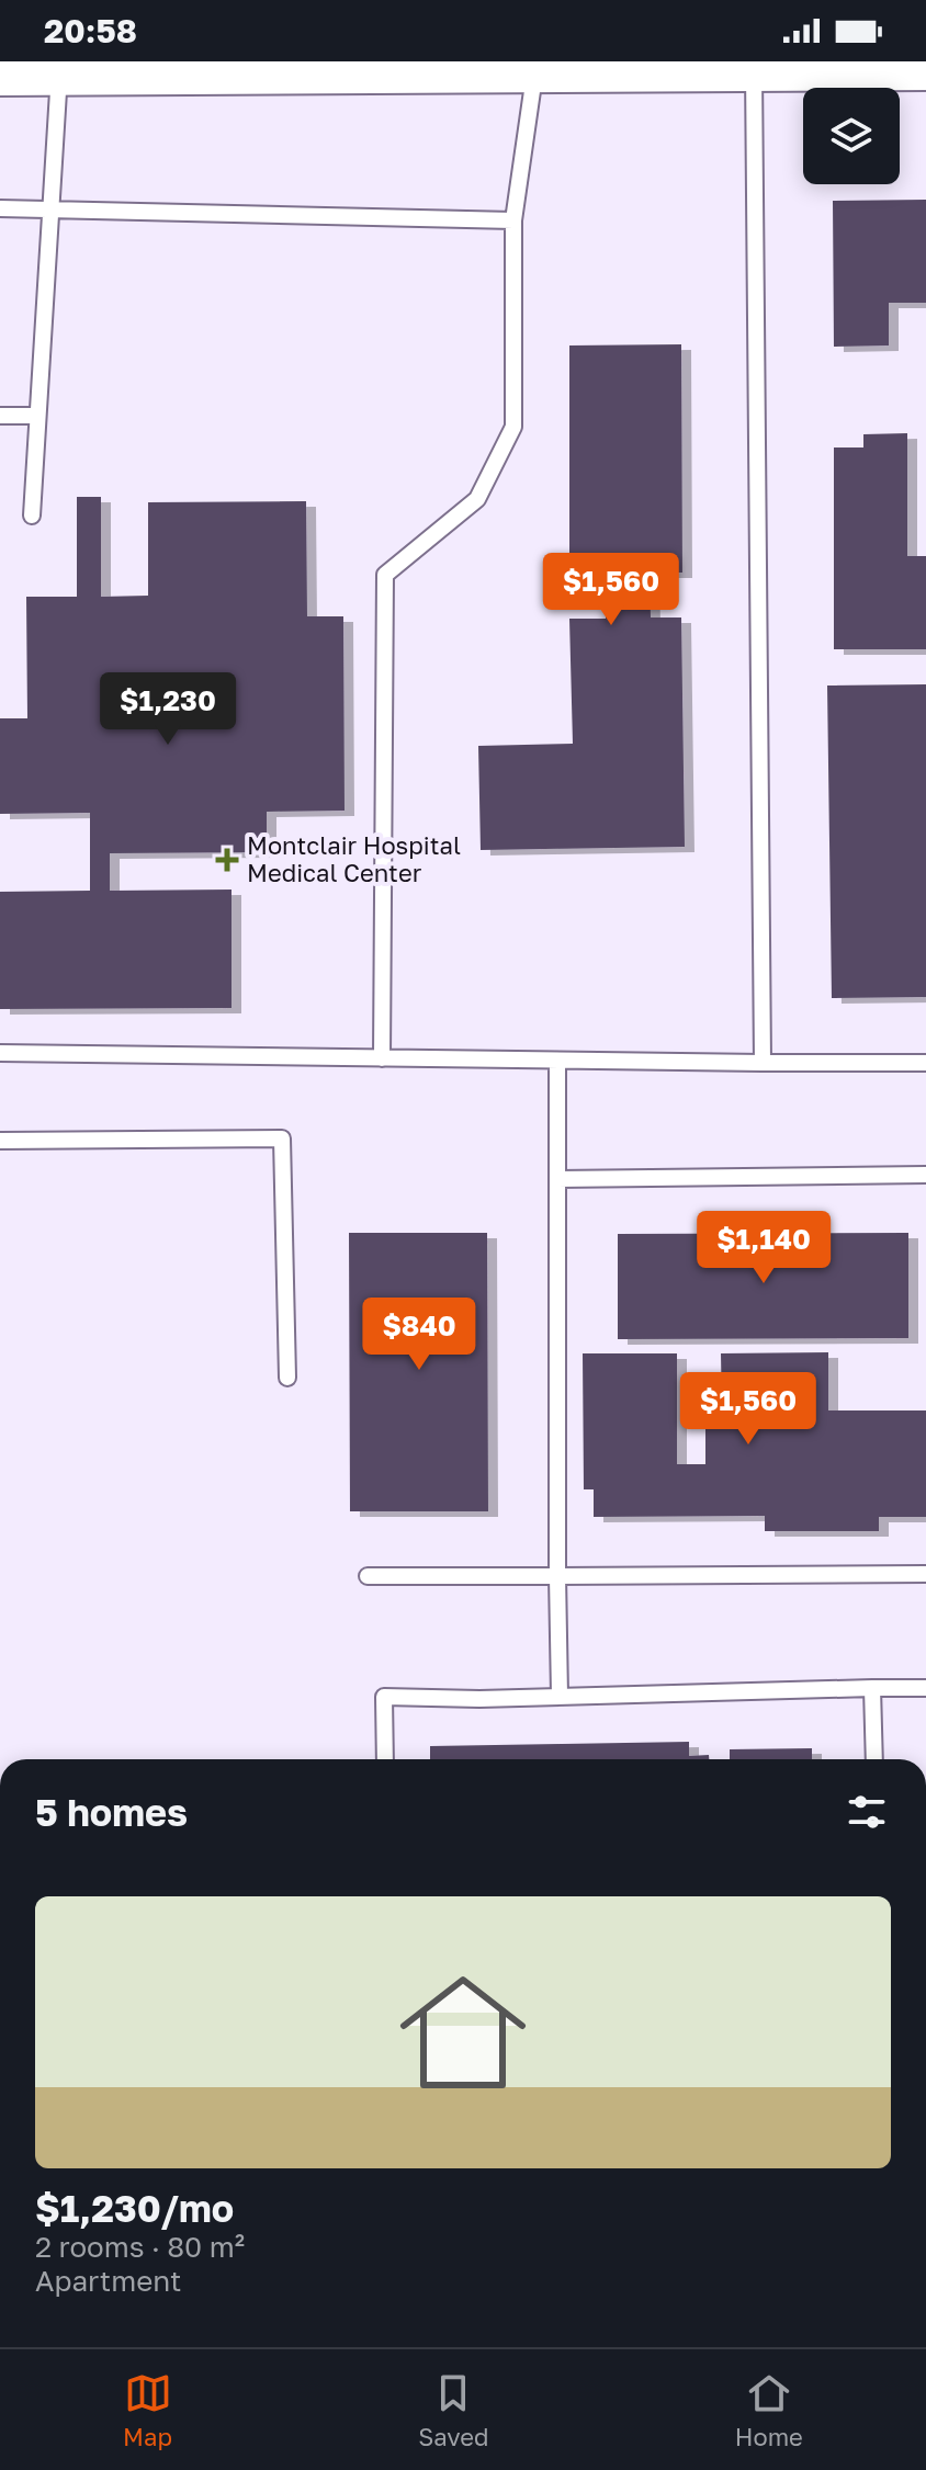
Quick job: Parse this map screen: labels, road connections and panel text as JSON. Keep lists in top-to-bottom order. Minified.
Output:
{"places":{"health":["Montclair Hospital Medical Center"]},"page":{"status":"20:58","price":["$1,560","$1,230","$1,140","$840","$1,560"],"heading":"5 homes","list":[{"name":"$1,230/mo","note":"2 rooms · 80 m² · Apartment"}],"tabs":["Map","Saved","Home"]}}
